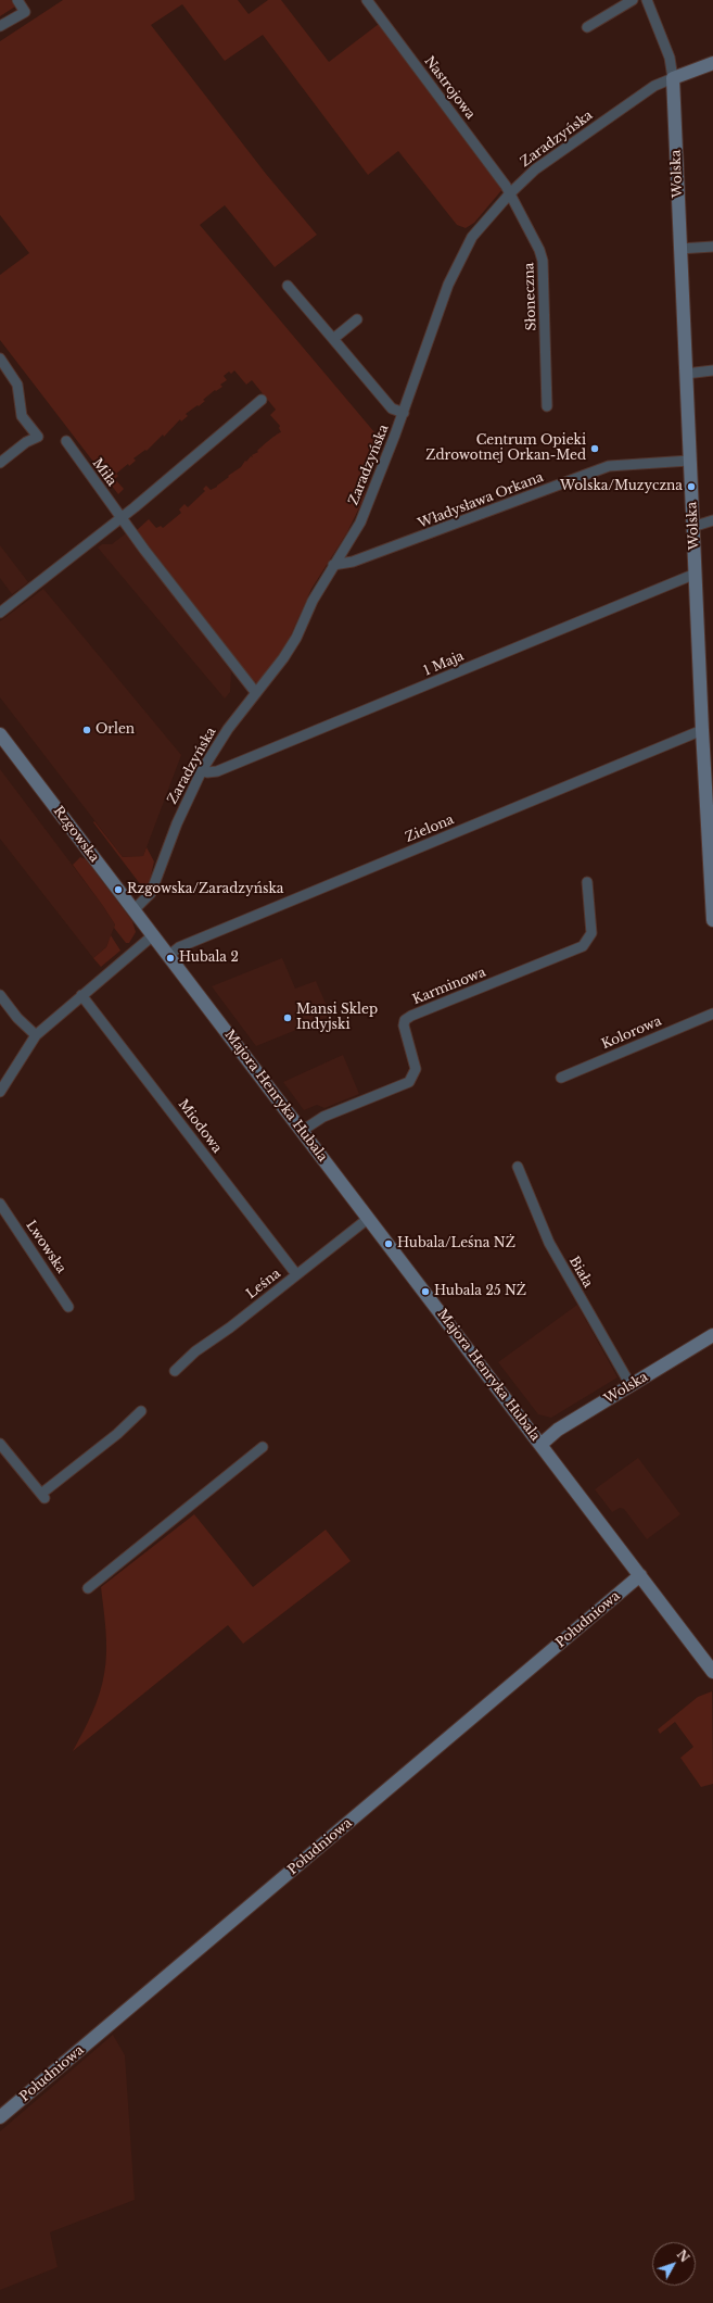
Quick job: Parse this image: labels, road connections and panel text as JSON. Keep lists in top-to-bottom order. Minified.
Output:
{"streets":{"street":["Nastrojowa","Zaradzyńska","Wolska","Słoneczna","Miła","Władysława Orkana","1 Maja","Zielona","Rzgowska","Karminowa","Kolorowa","Majora Henryka Hubala","Miodowa","Lwowska","Biała","Leśna","Południowa"]},"crossings":[["Nastrojowa","Zaradzyńska"],["Nastrojowa","Słoneczna"],["Zaradzyńska","Wolska"],["Zaradzyńska","Słoneczna"],["Zaradzyńska","Miła"],["Zaradzyńska","Władysława Orkana"],["Zaradzyńska","1 Maja"],["Zaradzyńska","Rzgowska"],["Wolska","Władysława Orkana"],["Wolska","1 Maja"],["Wolska","Zielona"],["Wolska","Majora Henryka Hubala"],["Wolska","Biała"],["Zielona","Majora Henryka Hubala"],["Rzgowska","Majora Henryka Hubala"],["Karminowa","Majora Henryka Hubala"],["Majora Henryka Hubala","Leśna"],["Majora Henryka Hubala","Południowa"],["Miodowa","Leśna"]],"places":["Centrum Opieki Zdrowotnej Orkan-Med","Wolska/Muzyczna","Orlen","Rzgowska/Zaradzyńska","Hubala 2","Mansi Sklep Indyjski","Hubala/Leśna NŻ","Hubala 25 NŻ"],"north":"top right"}
